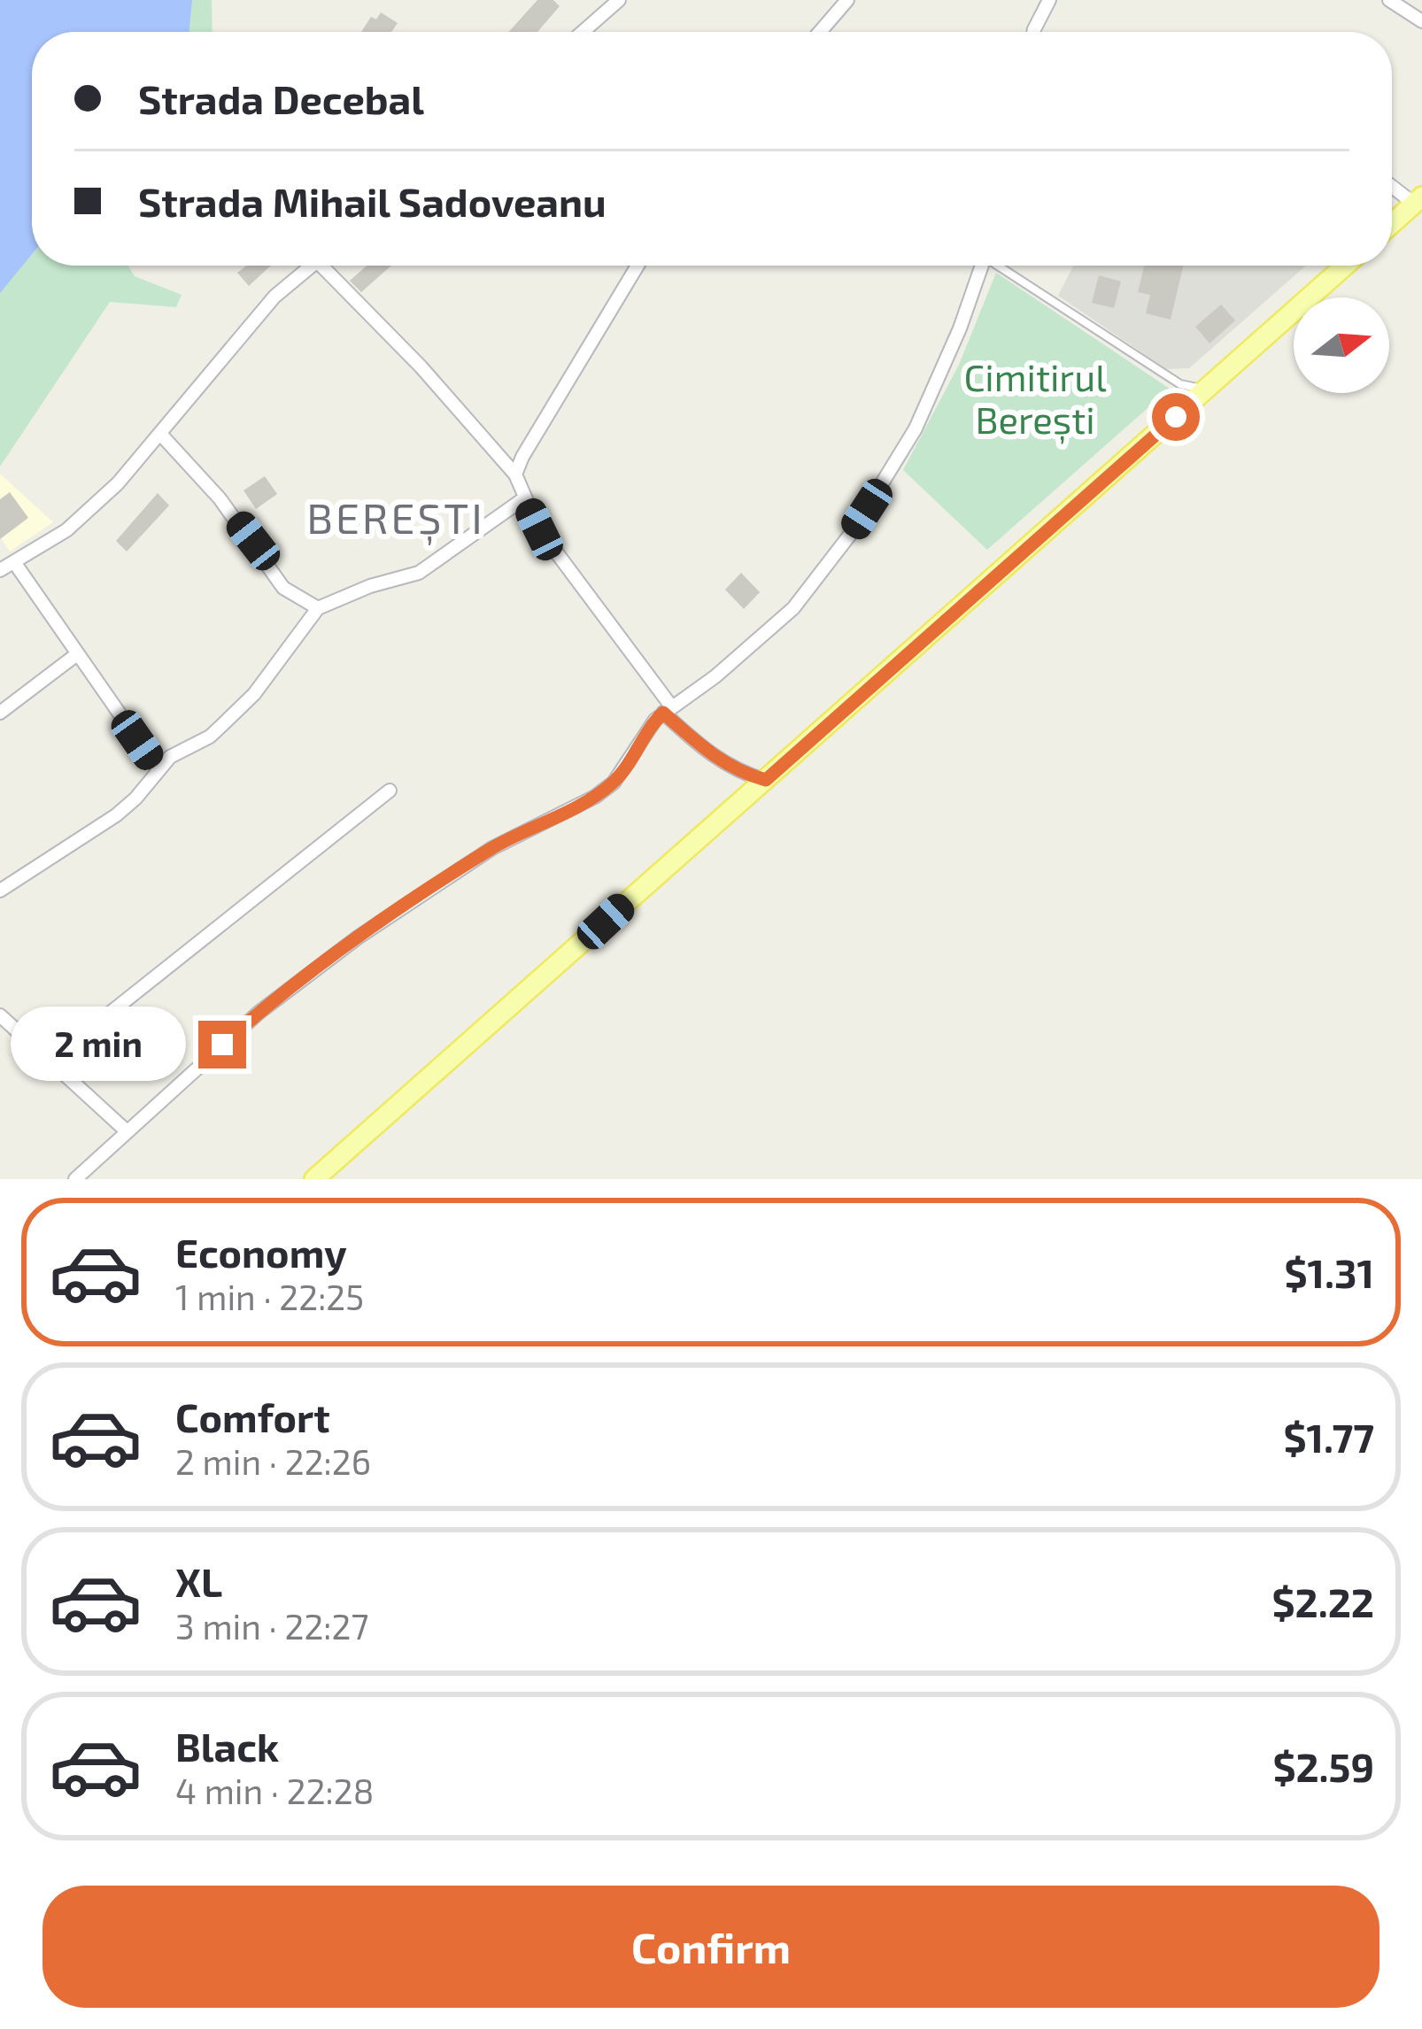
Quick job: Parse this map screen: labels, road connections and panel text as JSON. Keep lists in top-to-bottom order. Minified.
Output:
{"districts":["BEREȘTI"],"parks":["Cimitirul Berești"],"north":"right","page":{"banner":["Strada Decebal","Strada Mihail Sadoveanu"],"bubble":"2 min","list":[{"name":"Economy","note":"1 min · 22:25","value":"$1.31"},{"name":"Comfort","note":"2 min · 22:26","value":"$1.77"},{"name":"XL","note":"3 min · 22:27","value":"$2.22"},{"name":"Black","note":"4 min · 22:28","value":"$2.59"}],"buttons":"Confirm"}}
